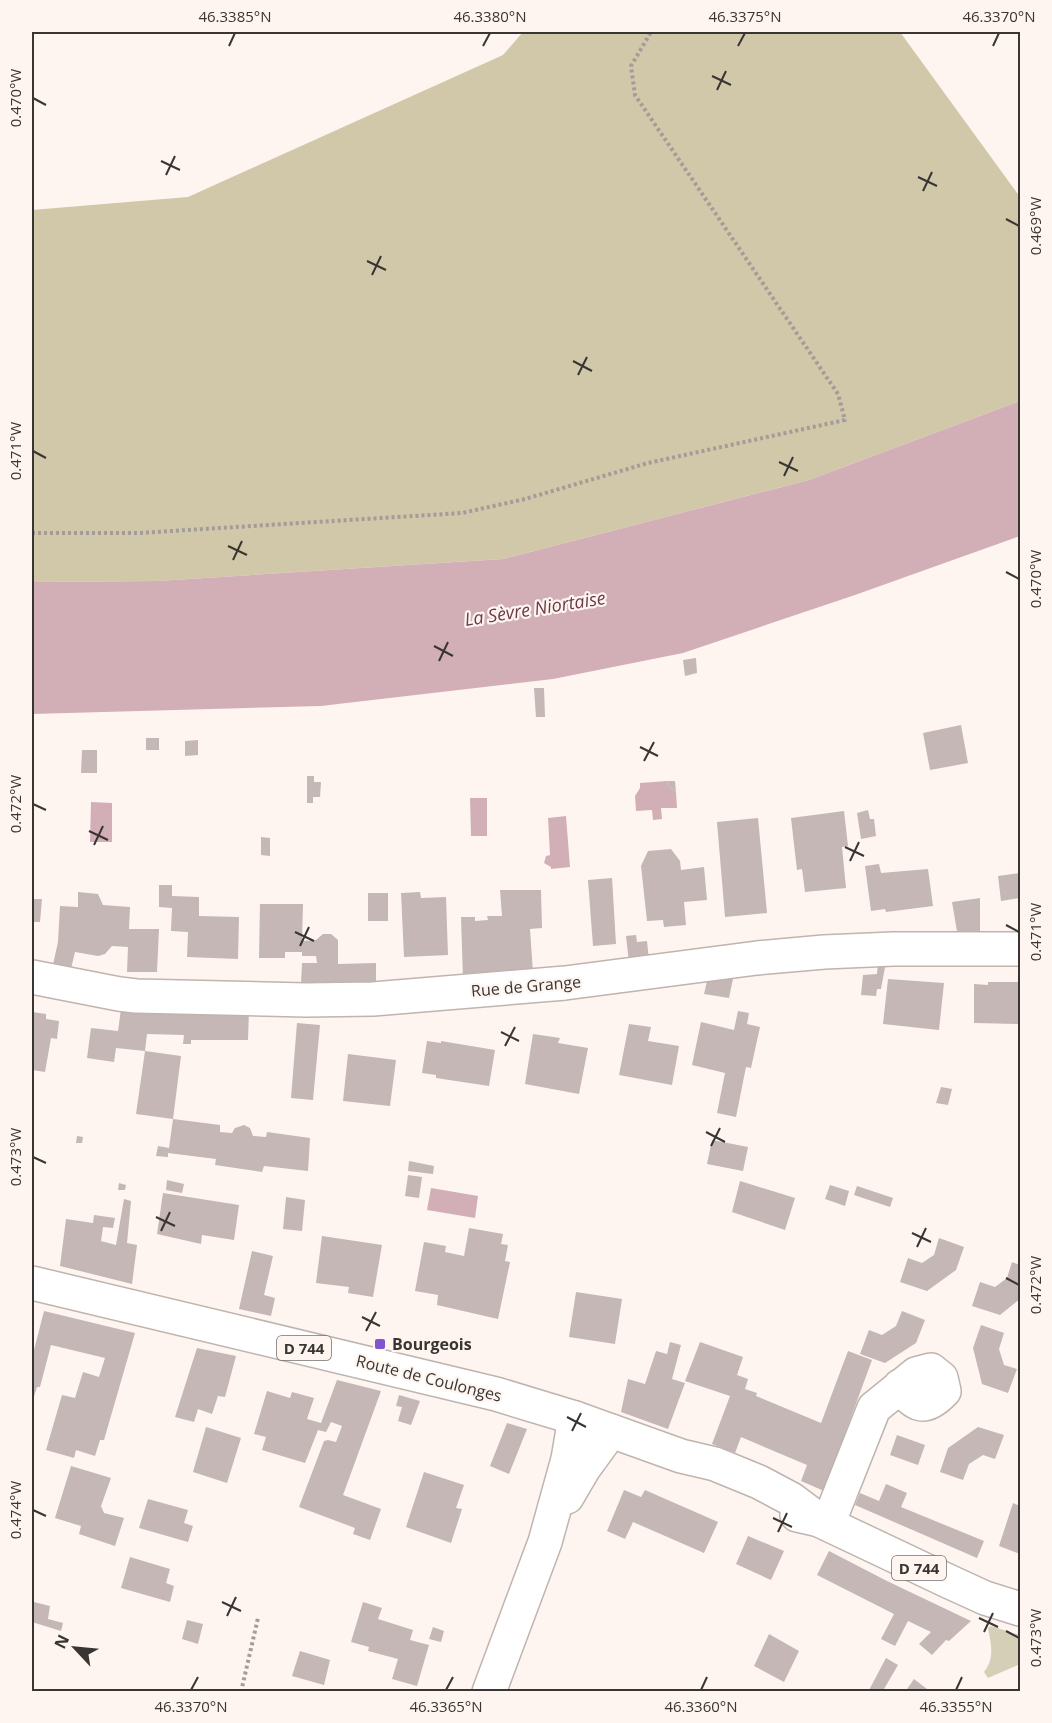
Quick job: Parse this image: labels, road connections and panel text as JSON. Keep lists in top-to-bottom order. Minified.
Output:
{"streets":{"street":["Rue de Grange","D 744","Route de Coulonges"]},"water":["La Sèvre Niortaise"],"places":{"transit":["Bourgeois"]},"north":"top left","coordinates":["46.3385°N","46.3380°N","46.3375°N","46.3370°N","0.470°W","0.469°W","0.471°W","0.472°W","0.473°W","0.474°W","46.3365°N","46.3360°N","46.3355°N"]}
